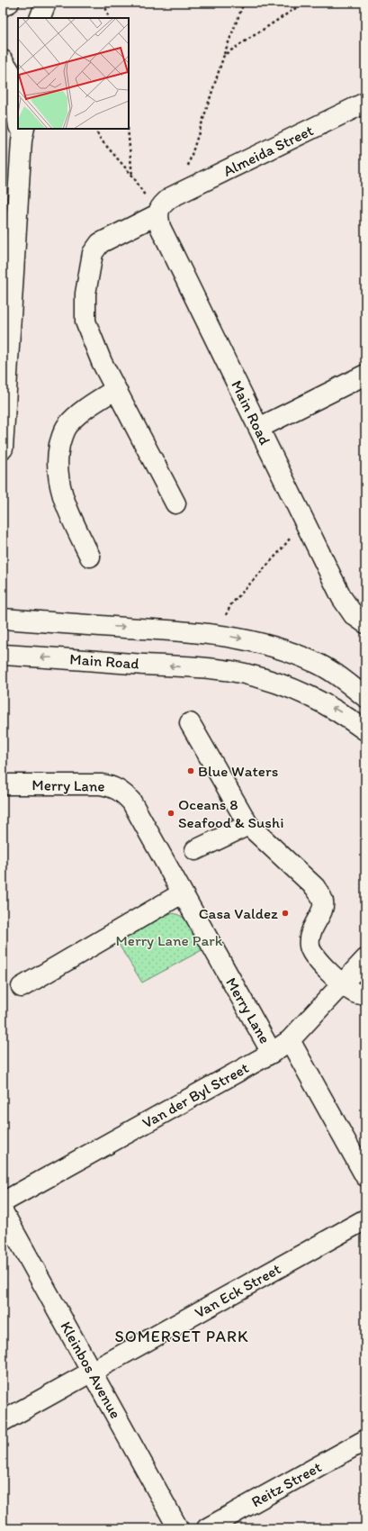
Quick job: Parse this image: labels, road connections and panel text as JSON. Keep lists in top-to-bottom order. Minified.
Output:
{"streets":{"main road":["Almeida Street","Main Road","Merry Lane","Van der Byl Street","Van Eck Street","Kleinbos Avenue","Reitz Street"]},"crossings":[["Almeida Street","Main Road"],["Merry Lane","Van der Byl Street"],["Van Eck Street","Kleinbos Avenue"]],"districts":["SOMERSET PARK"],"parks":["Merry Lane Park"],"places":["Blue Waters","Oceans 8 Seafood & Sushi","Casa Valdez"]}
